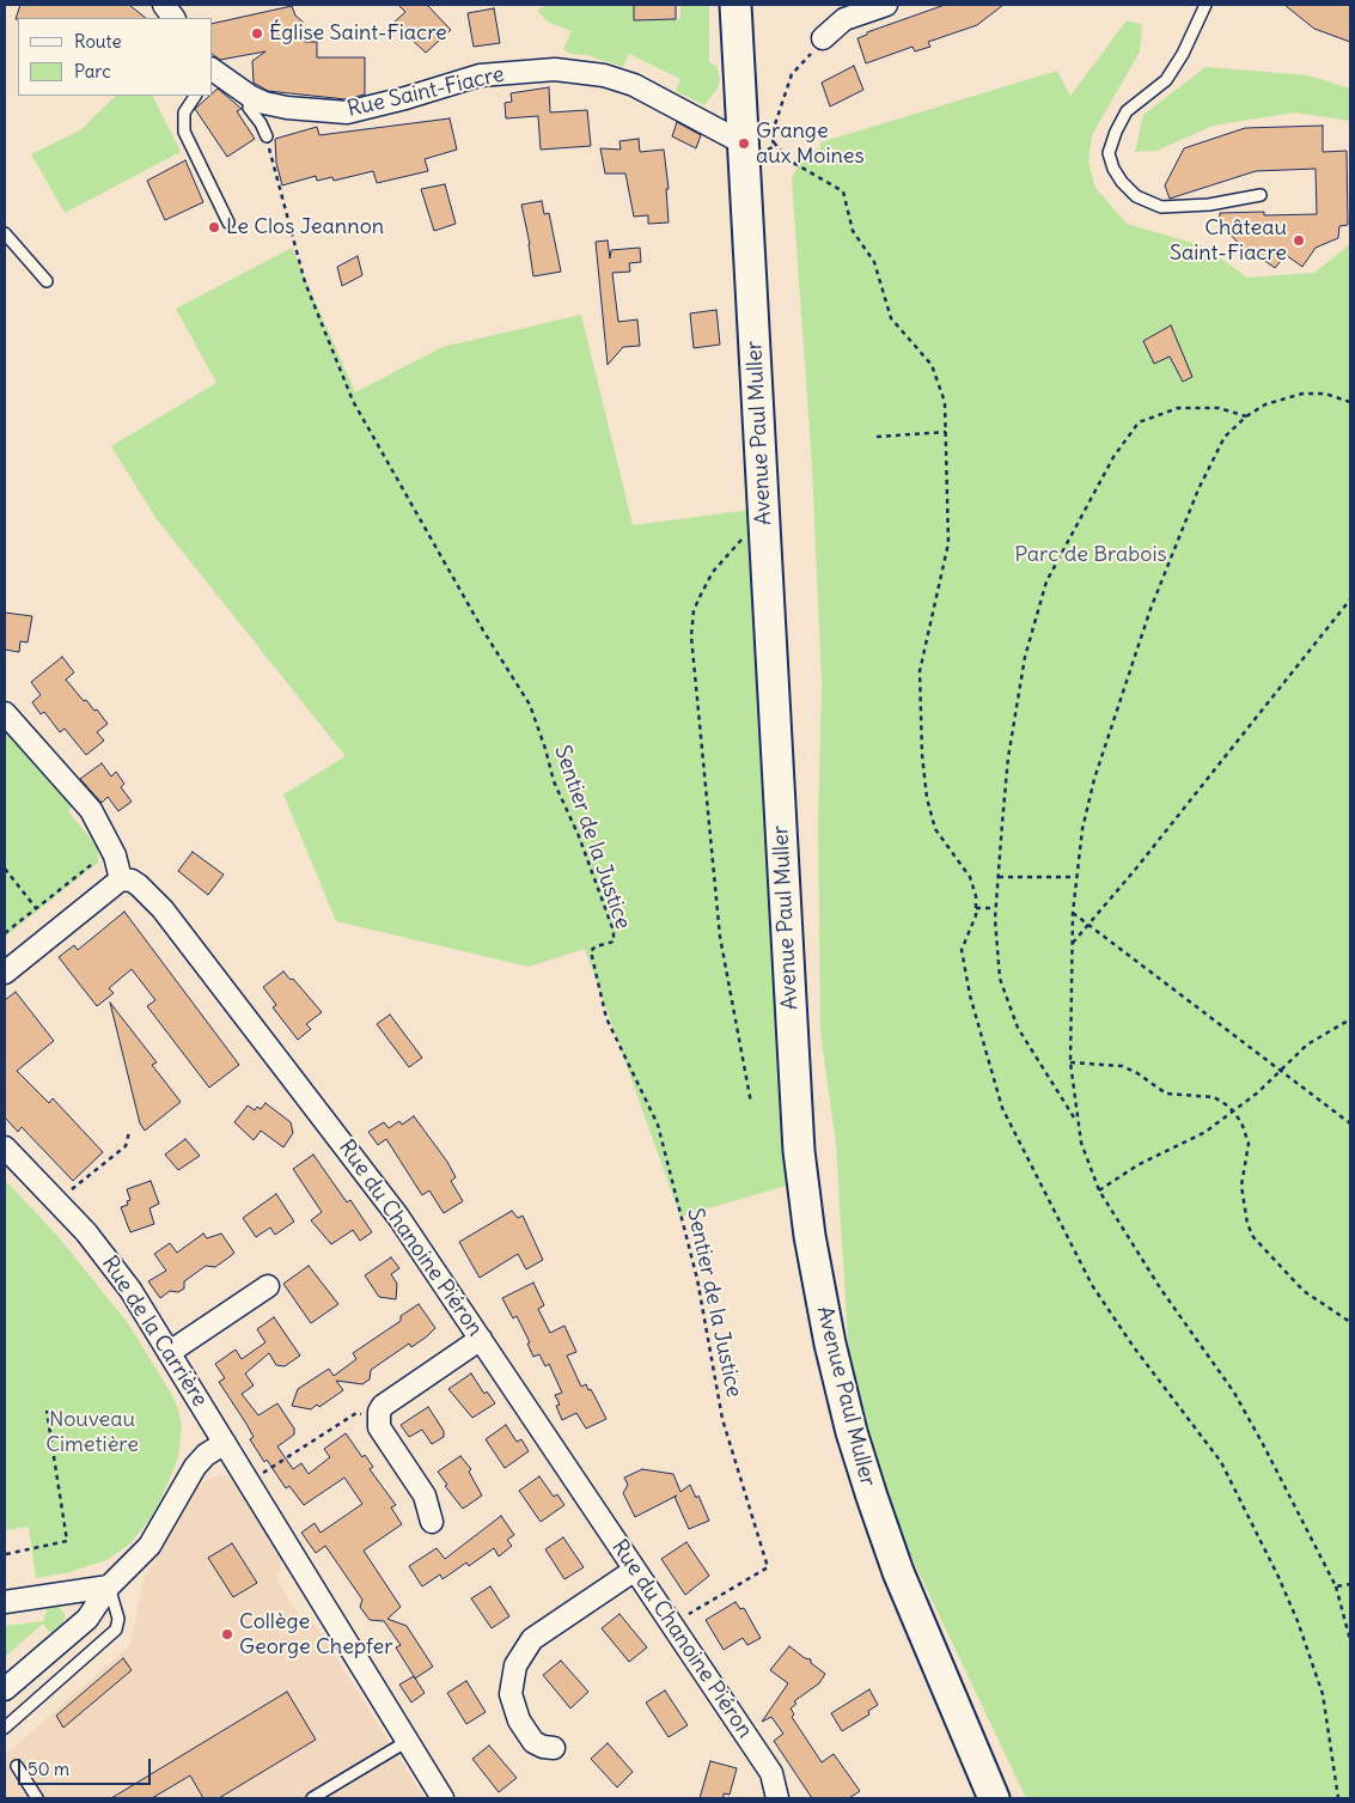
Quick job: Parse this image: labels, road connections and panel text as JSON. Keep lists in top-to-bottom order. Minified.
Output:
{"streets":{"main road":["Avenue Paul Muller"],"street":["Rue Saint-Fiacre","Rue du Chanoine Piéron","Rue de la Carrière"],"path":["Sentier de la Justice"]},"crossings":[["Rue Saint-Fiacre","Avenue Paul Muller"],["Sentier de la Justice","Rue du Chanoine Piéron"]],"parks":["Parc de Brabois","Nouveau Cimetière"],"places":["Église Saint-Fiacre","Grange aux Moines","Le Clos Jeannon","Château Saint-Fiacre","Collège George Chepfer"],"legend":["Route","Parc"],"scale_bar":"50 m"}
